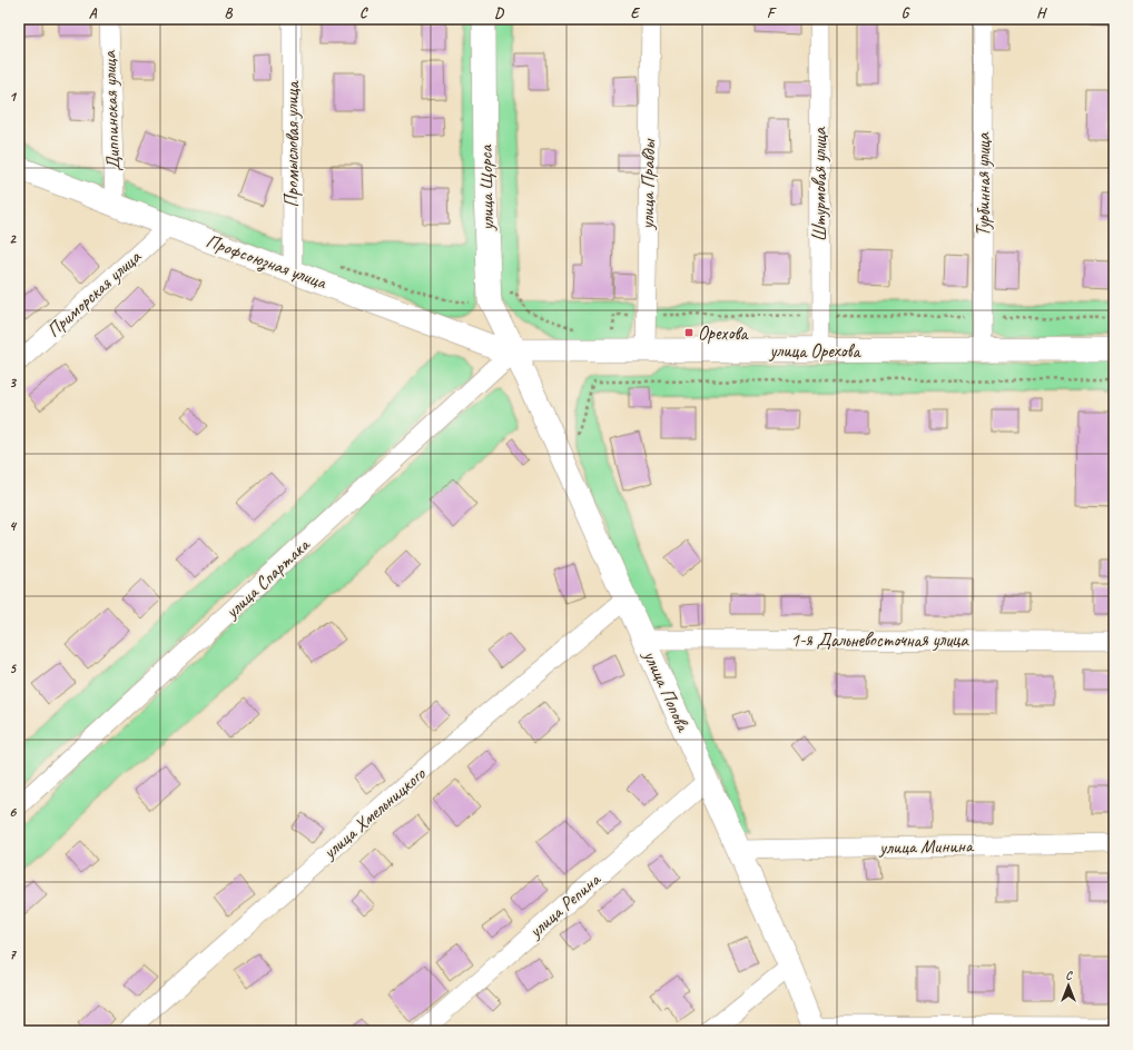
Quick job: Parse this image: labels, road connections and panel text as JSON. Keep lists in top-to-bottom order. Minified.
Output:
{"streets":{"street":["Диппинская улица","Промысловая улица","улица Правды","Штурмовая улица","Турбинная улица","улица Щорса","Профсоюзная улица","Приморская улица","улица Орехова","улица Спартака","1-я Дальневосточная улица","улица Попова","улица Хмельницкого","улица Минина","улица Репина"]},"crossings":[["Диппинская улица","Профсоюзная улица"],["Промысловая улица","Профсоюзная улица"],["улица Правды","улица Орехова"],["Штурмовая улица","улица Орехова"],["Турбинная улица","улица Орехова"],["улица Щорса","Профсоюзная улица"],["улица Щорса","улица Орехова"],["улица Щорса","улица Спартака"],["улица Щорса","улица Попова"],["Профсоюзная улица","Приморская улица"],["Профсоюзная улица","улица Орехова"],["Профсоюзная улица","улица Спартака"],["Профсоюзная улица","улица Попова"],["улица Орехова","улица Спартака"],["улица Орехова","улица Попова"],["улица Спартака","улица Попова"],["1-я Дальневосточная улица","улица Попова"],["улица Попова","улица Хмельницкого"],["улица Попова","улица Минина"],["улица Попова","улица Репина"]],"places":{"transit":["Орехова"]},"north":"top","grid":{"columns":["A","B","C","D","E","F","G","H"],"rows":["1","2","3","4","5","6","7"]}}
